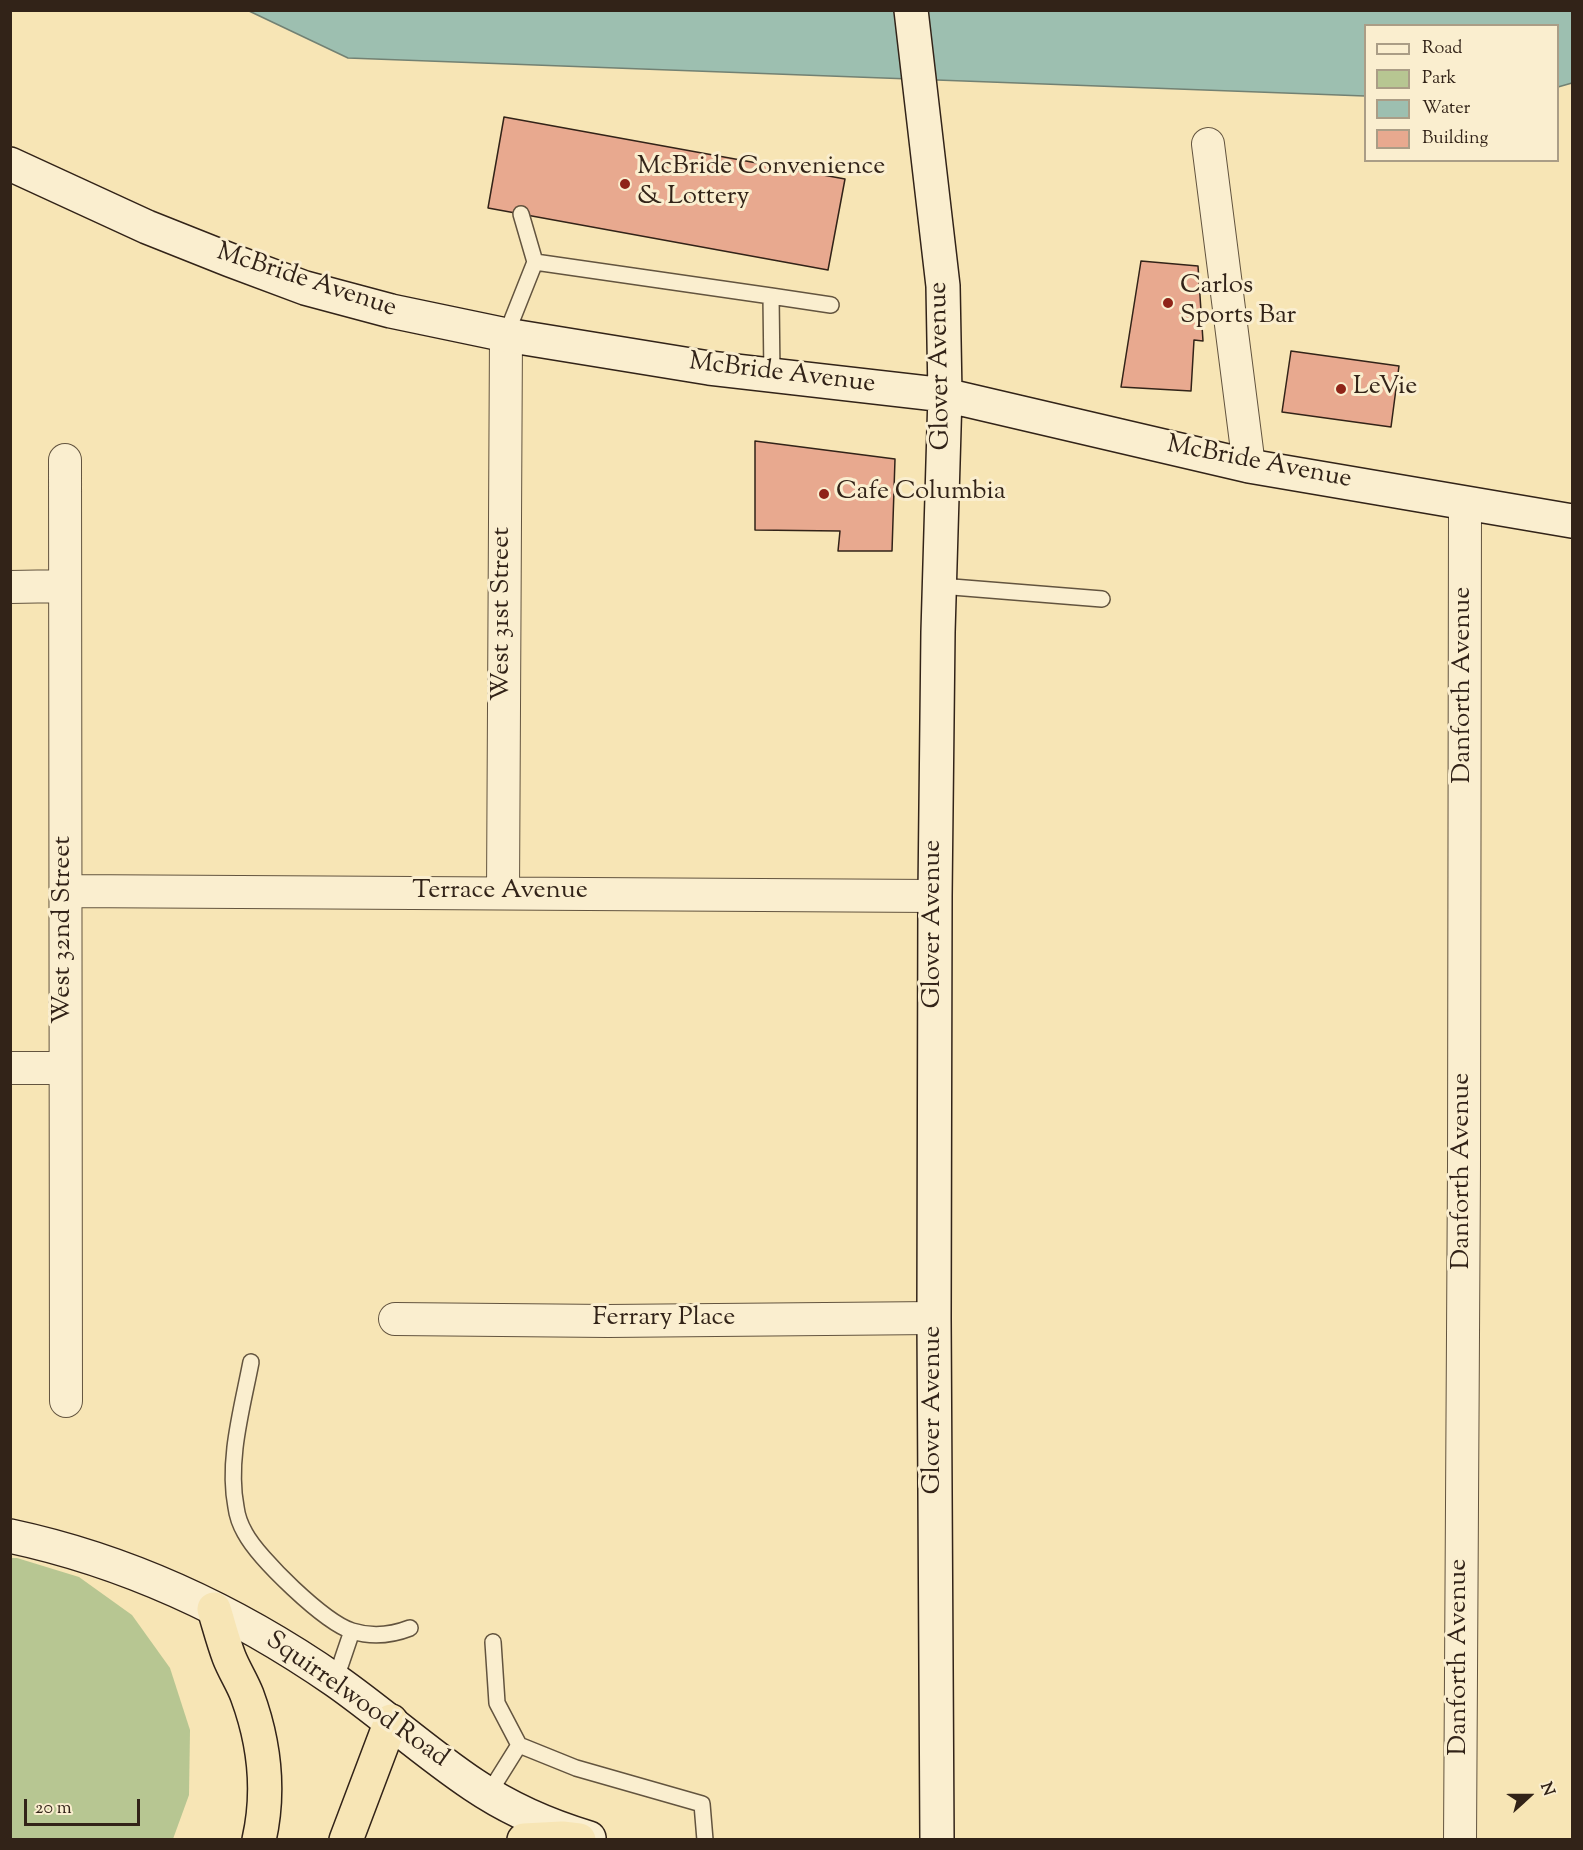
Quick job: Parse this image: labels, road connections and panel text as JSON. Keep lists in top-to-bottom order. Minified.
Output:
{"streets":{"street":["McBride Avenue","Glover Avenue","West 31st Street","Danforth Avenue","Terrace Avenue","West 32nd Street","Ferrary Place","Squirrelwood Road"]},"crossings":[["McBride Avenue","Glover Avenue"],["McBride Avenue","West 31st Street"],["McBride Avenue","Danforth Avenue"],["Glover Avenue","Terrace Avenue"],["Glover Avenue","Ferrary Place"],["West 31st Street","Terrace Avenue"],["Terrace Avenue","West 32nd Street"]],"places":["McBride Convenience & Lottery","Carlos Sports Bar","LeVie","Cafe Columbia"],"legend":["Road","Park","Water","Building"],"scale_bar":"20 m","north":"right"}
